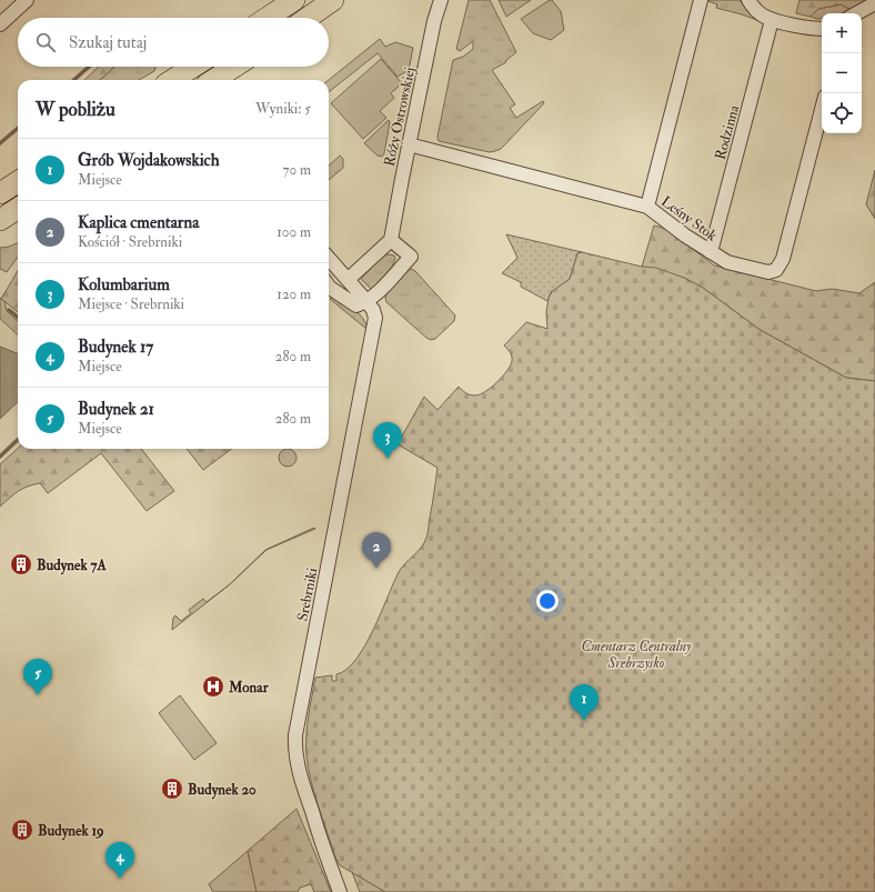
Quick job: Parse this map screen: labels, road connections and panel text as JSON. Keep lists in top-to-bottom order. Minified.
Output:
{"streets":{"street":["Róży Ostrowskiej","Rodzinna","Leśny Stok","Srebrniki"]},"crossings":[["Róży Ostrowskiej","Leśny Stok"],["Rodzinna","Leśny Stok"]],"parks":["Cmentarz Centralny Srebrzysko"],"places":{"building":["Budynek 7A","Budynek 20","Budynek 19"],"hospital":["Monar"]},"page":{"map_buttons":["+","−"],"search":"Szukaj tutaj","heading":["W pobliżu","Wyniki: 5"],"list":[{"mark":"1","name":"Grób Wojdakowskich","note":"Miejsce","value":"70 m"},{"mark":"2","name":"Kaplica cmentarna","note":"Kościół · Srebrniki","value":"100 m"},{"mark":"3","name":"Kolumbarium","note":"Miejsce · Srebrniki","value":"120 m"},{"mark":"4","name":"Budynek 17","note":"Miejsce","value":"280 m"},{"mark":"5","name":"Budynek 21","note":"Miejsce","value":"280 m"}],"pins":["3","2","5","1","4"]}}
